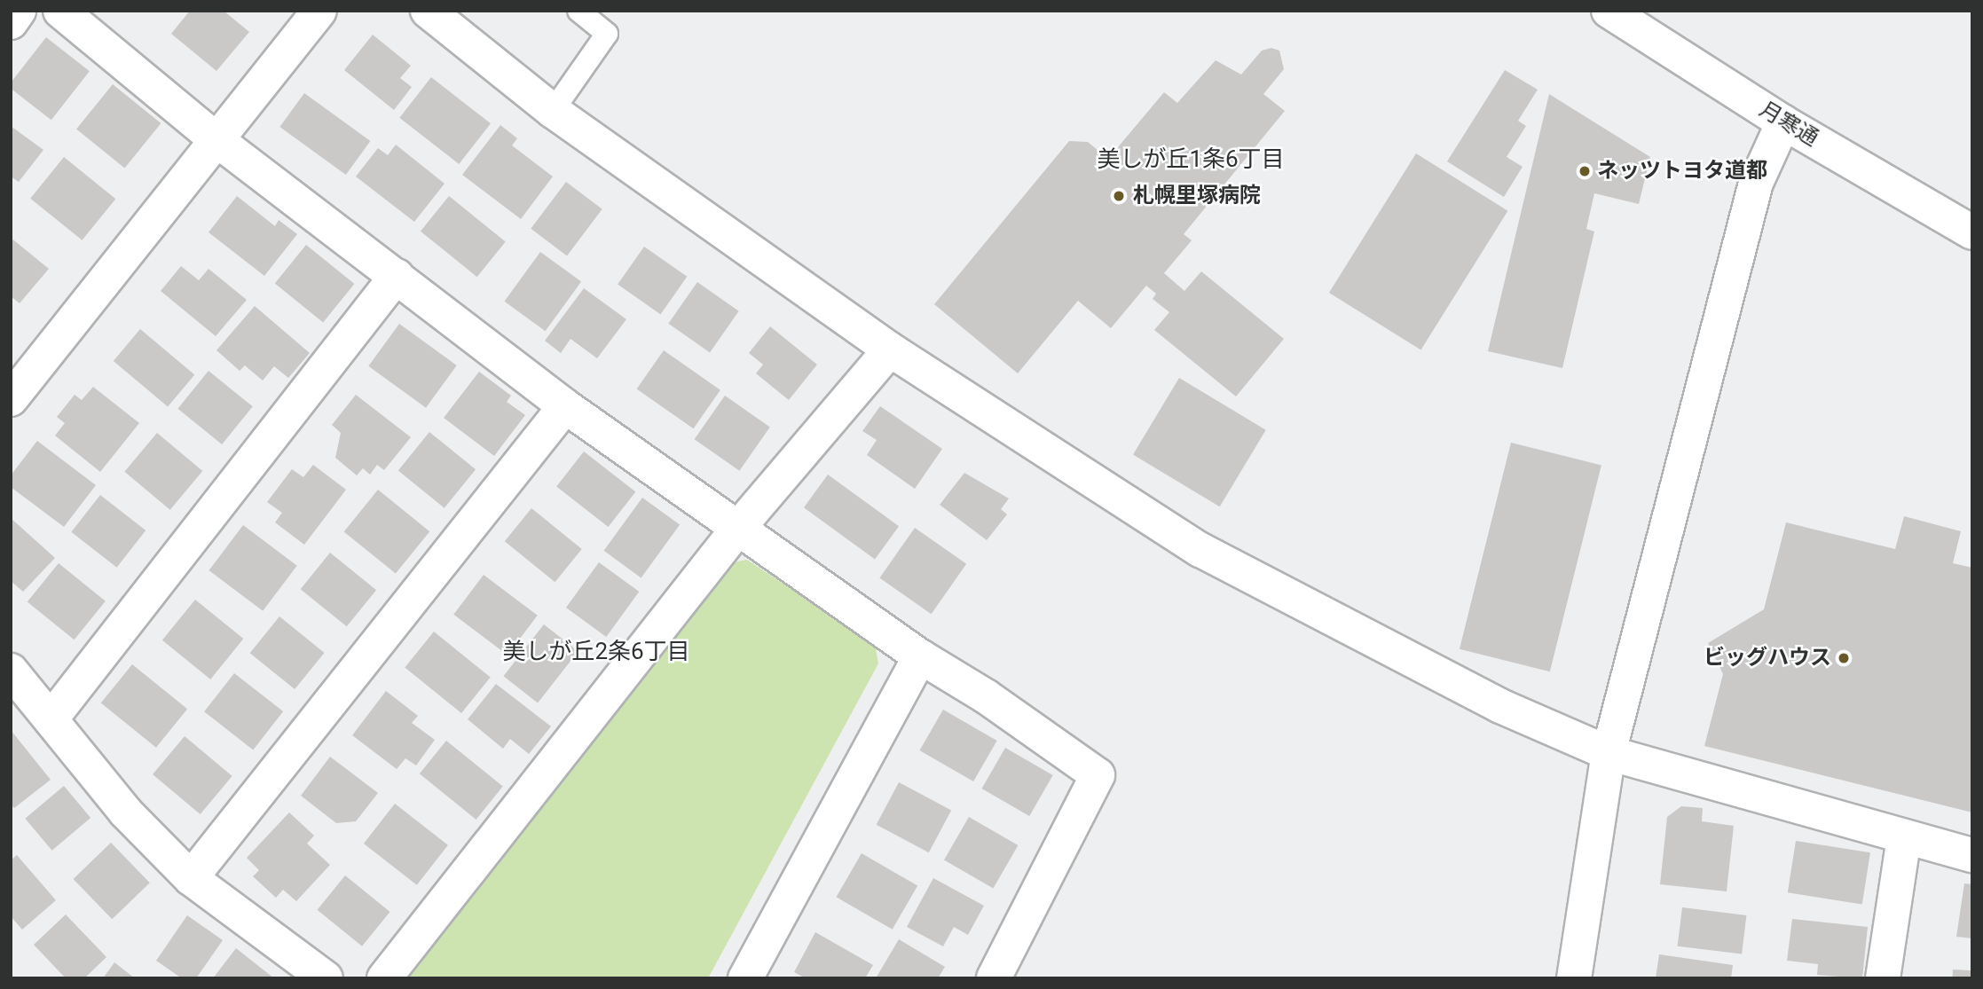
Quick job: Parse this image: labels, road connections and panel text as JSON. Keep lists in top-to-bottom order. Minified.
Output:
{"streets":{"main road":["月寒通"]},"districts":["美しが丘1条6丁目","美しが丘2条6丁目"],"places":["ネッツトヨタ道都","札幌里塚病院","ビッグハウス"]}
